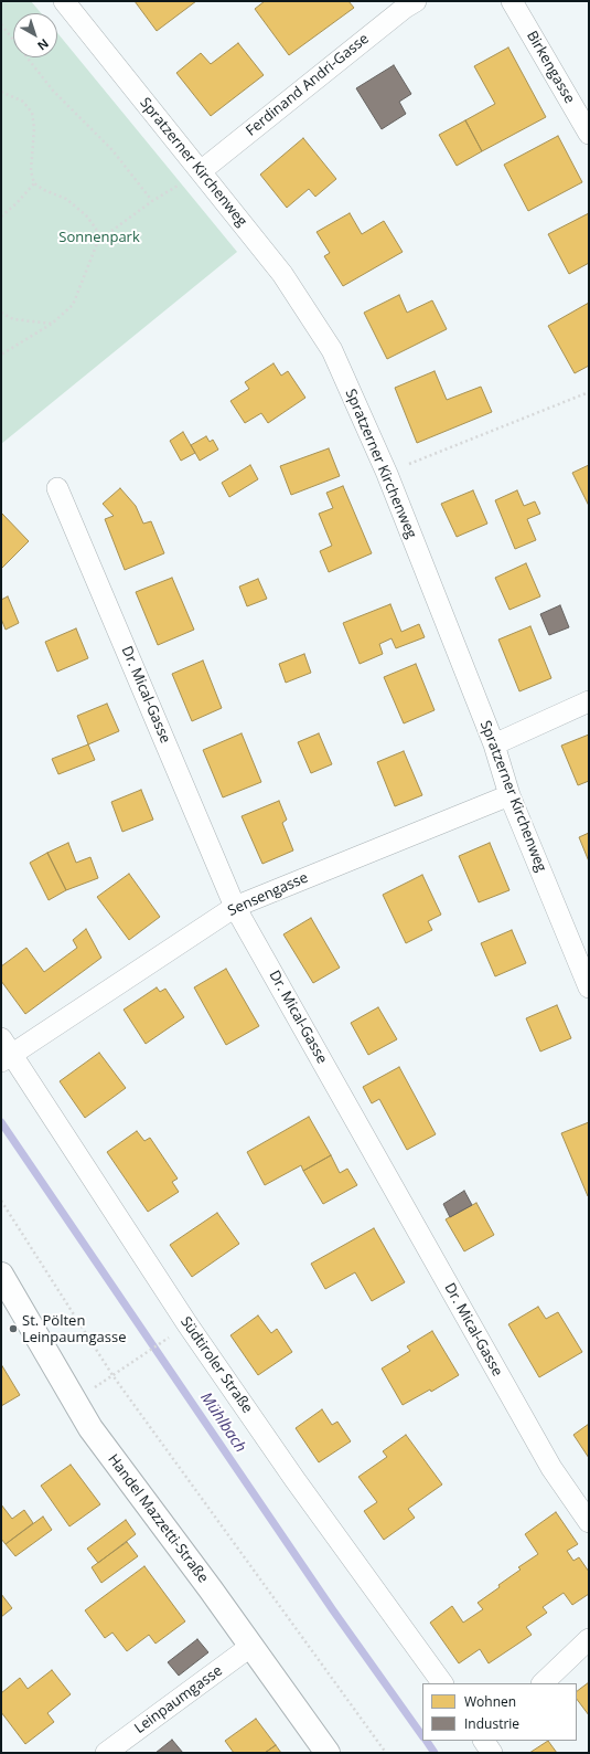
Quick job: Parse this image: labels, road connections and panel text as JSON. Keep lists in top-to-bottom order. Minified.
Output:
{"streets":{"street":["Birkengasse","Ferdinand Andri-Gasse","Spratzerner Kirchenweg","Dr. Mical-Gasse","Sensengasse","Südtiroler Straße","Handel Mazzetti-Straße","Leinpaumgasse"]},"crossings":[["Ferdinand Andri-Gasse","Spratzerner Kirchenweg"],["Spratzerner Kirchenweg","Sensengasse"],["Dr. Mical-Gasse","Sensengasse"],["Sensengasse","Südtiroler Straße"],["Handel Mazzetti-Straße","Leinpaumgasse"]],"water":["Mühlbach"],"parks":["Sonnenpark"],"places":["St. Pölten Leinpaumgasse"],"legend":["Wohnen","Industrie"],"north":"bottom right"}
